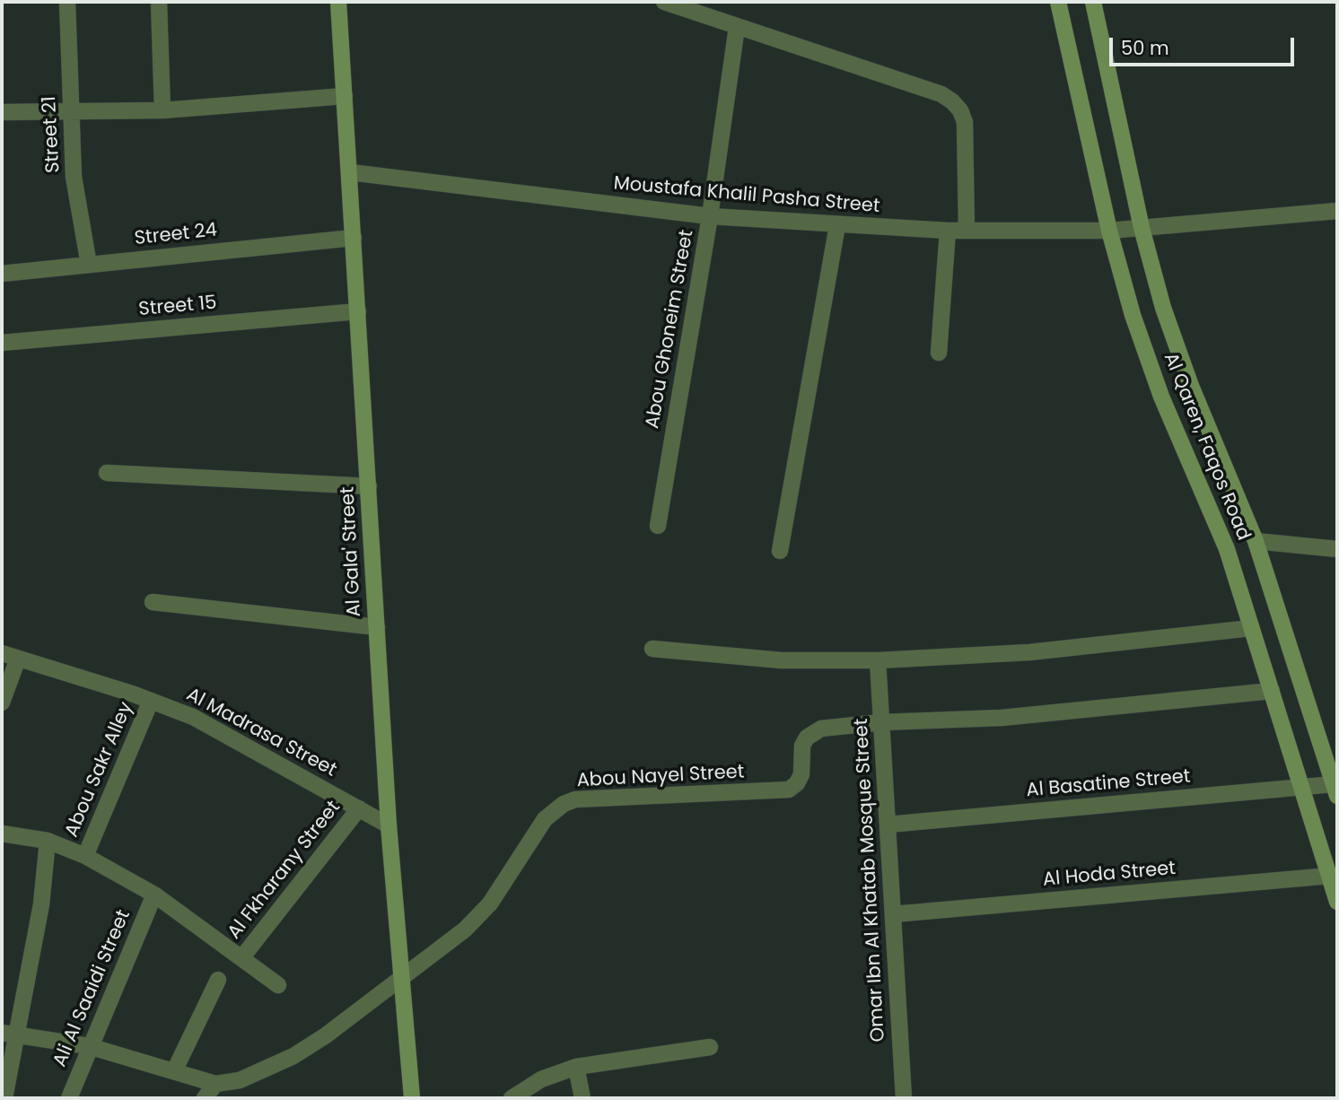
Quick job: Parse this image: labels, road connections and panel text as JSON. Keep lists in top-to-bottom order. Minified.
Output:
{"streets":{"main road":["Al Qaren, Faqos Road","Al Gala' Street"],"street":["Street 21","Moustafa Khalil Pasha Street","Street 24","Street 15","Abou Ghoneim Street","Al Madrasa Street","Abou Sakr Alley","Abou Nayel Street","Al Basatine Street","Al Fkharany Street","Al Hoda Street","Omar Ibn Al Khatab Mosque Street","Ali Al Saaidi Street"]},"crossings":[["Street 21","Street 24"],["Moustafa Khalil Pasha Street","Abou Ghoneim Street"],["Moustafa Khalil Pasha Street","Al Qaren, Faqos Road"],["Moustafa Khalil Pasha Street","Al Gala' Street"],["Street 24","Al Gala' Street"],["Street 15","Al Gala' Street"],["Al Qaren, Faqos Road","Abou Nayel Street"],["Al Qaren, Faqos Road","Al Basatine Street"],["Al Qaren, Faqos Road","Al Hoda Street"],["Al Gala' Street","Al Madrasa Street"],["Al Gala' Street","Abou Nayel Street"],["Al Madrasa Street","Abou Sakr Alley"],["Al Madrasa Street","Al Fkharany Street"],["Abou Nayel Street","Omar Ibn Al Khatab Mosque Street"],["Al Basatine Street","Omar Ibn Al Khatab Mosque Street"],["Al Hoda Street","Omar Ibn Al Khatab Mosque Street"]],"scale_bar":"50 m"}
